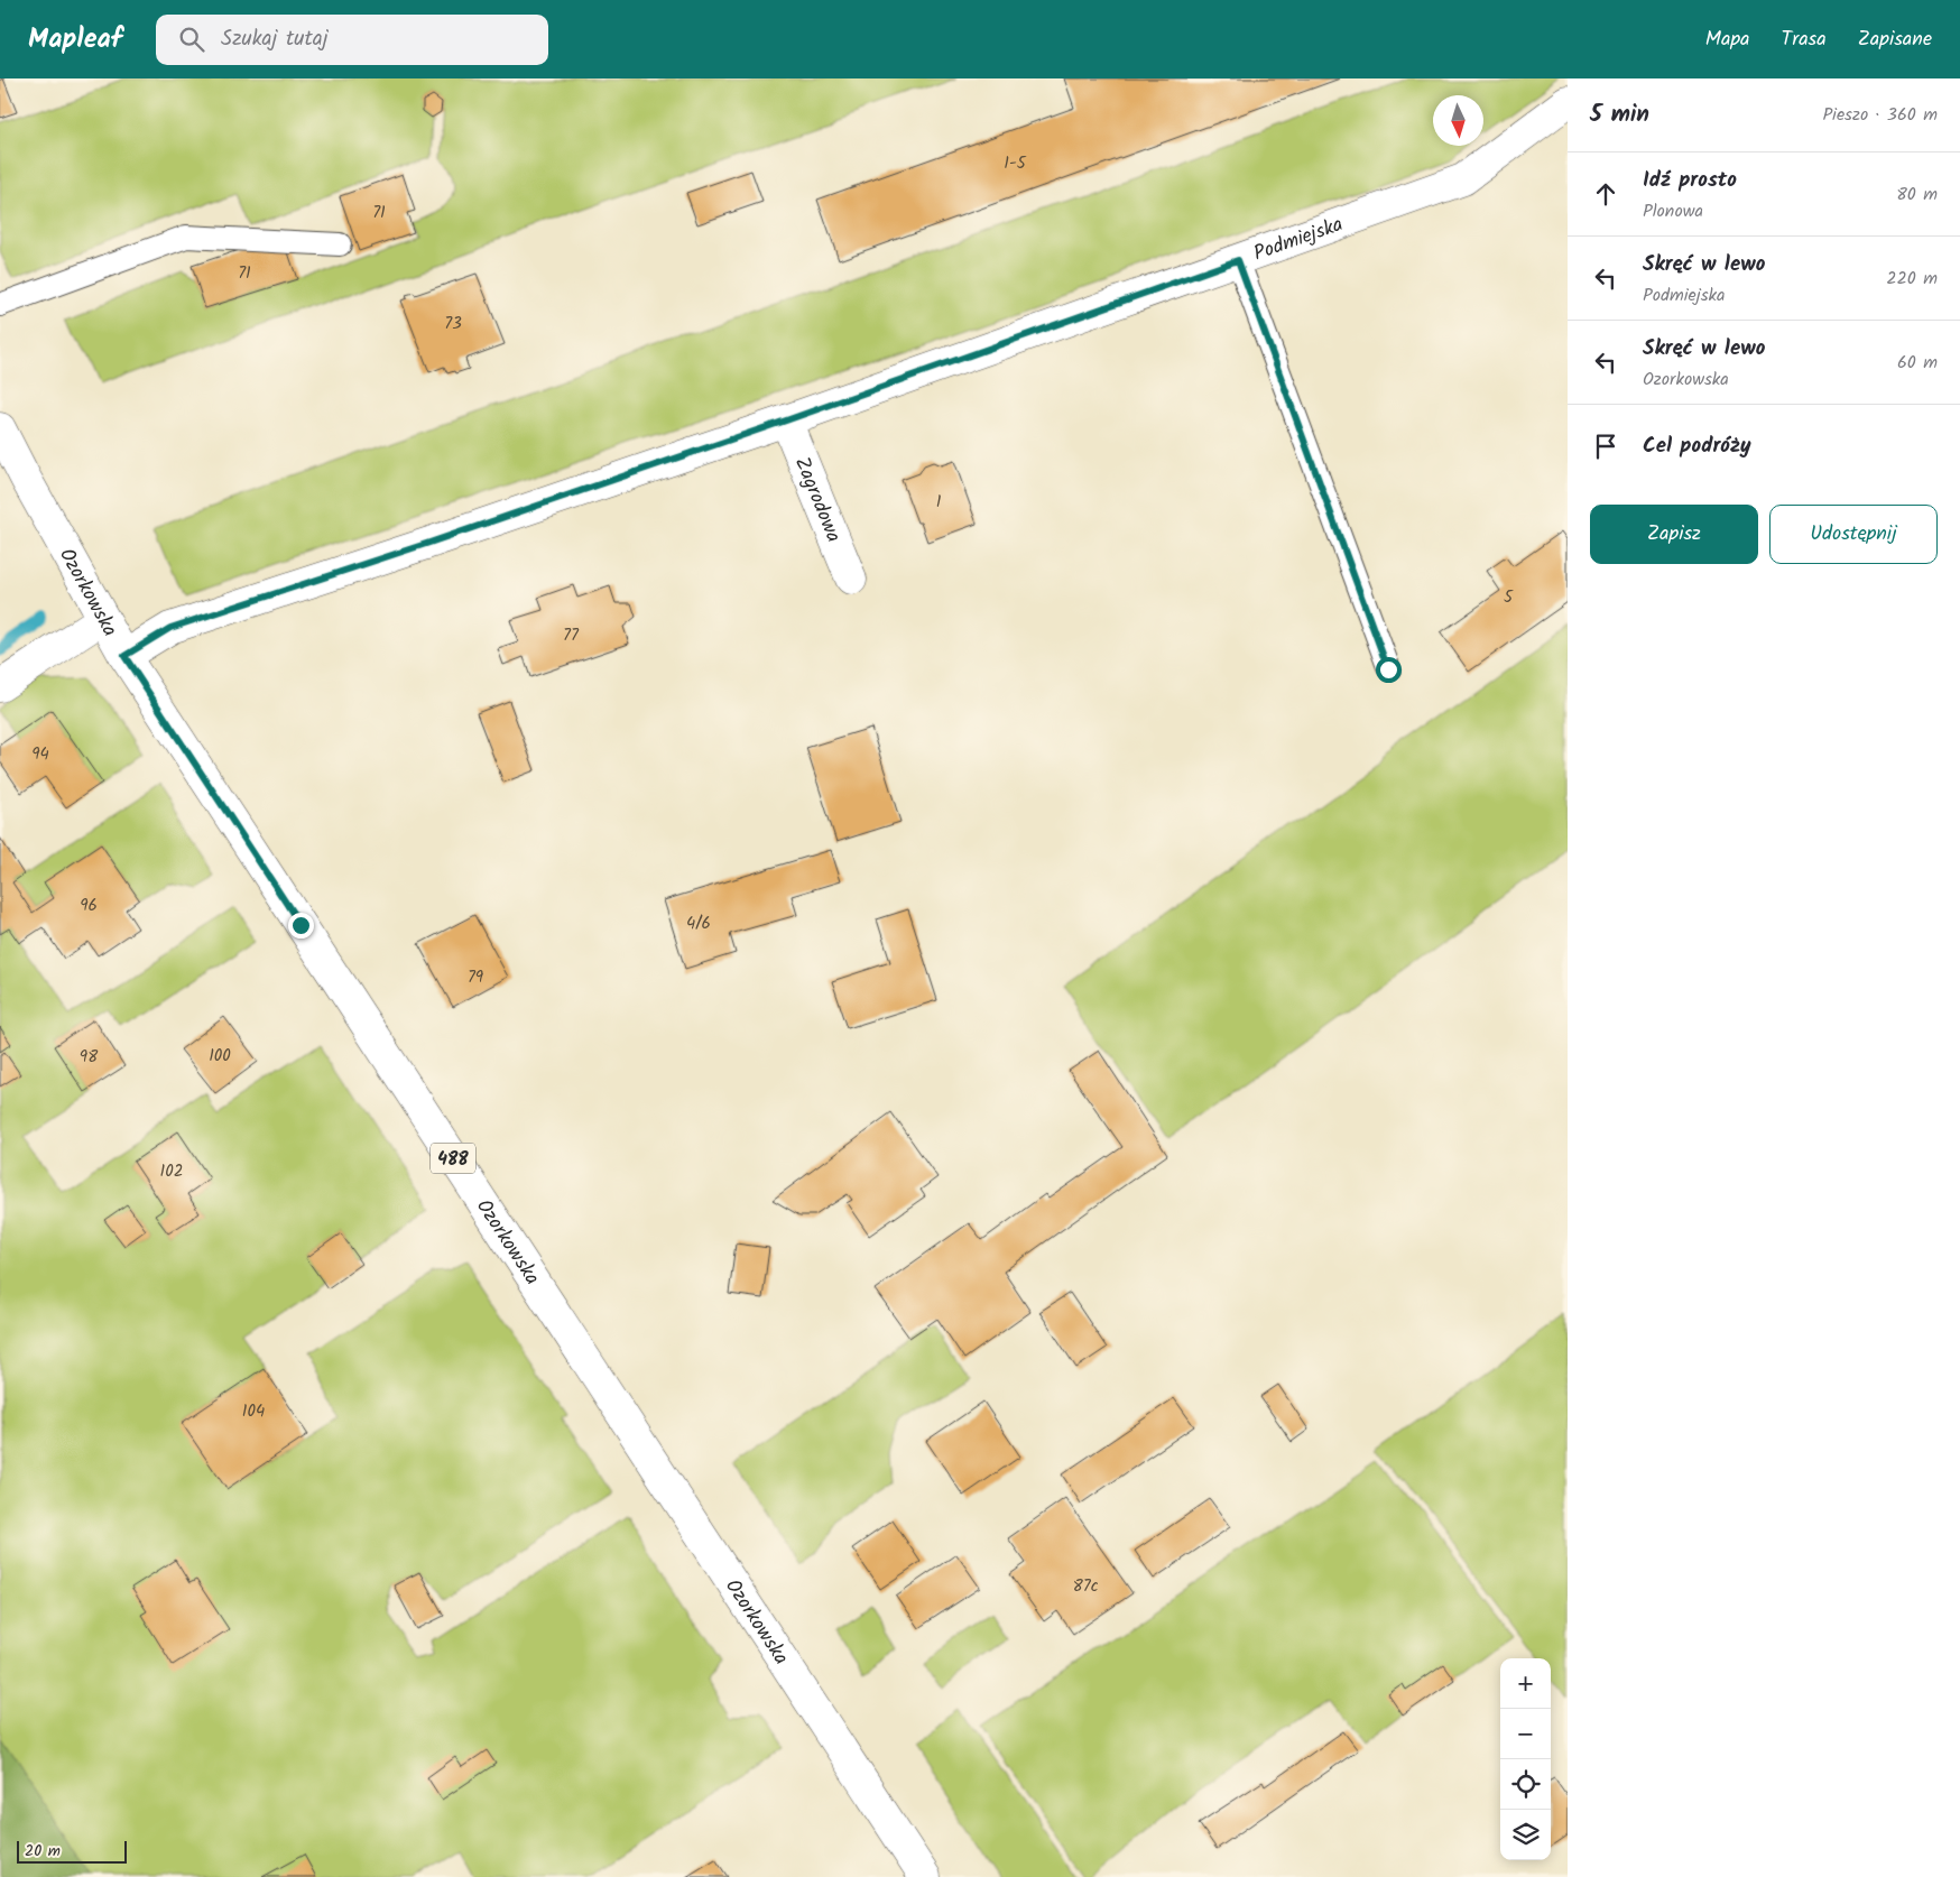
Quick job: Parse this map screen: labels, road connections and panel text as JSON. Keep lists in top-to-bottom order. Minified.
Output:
{"streets":{"street":["Podmiejska","Zagrodowa","Ozorkowska","488"]},"crossings":[["Podmiejska","Zagrodowa"],["Podmiejska","Ozorkowska"]],"house_numbers":["1-5","71","71","73","1","5","77","94","96","4/6","79","100","98","102","104","87c"],"scale_bar":"20 m","north":"bottom","page":{"header":"Mapleaf","search":"Szukaj tutaj","nav":["Mapa","Trasa","Zapisane"],"heading":["5 min","Pieszo · 360 m"],"list":[["Idź prosto","Plonowa","80 m"],["Skręć w lewo","Podmiejska","220 m"],["Skręć w lewo","Ozorkowska","60 m"],"Cel podróży"],"buttons":["Zapisz","Udostępnij"],"map_buttons":["+","−"],"scale":"20 m"}}
